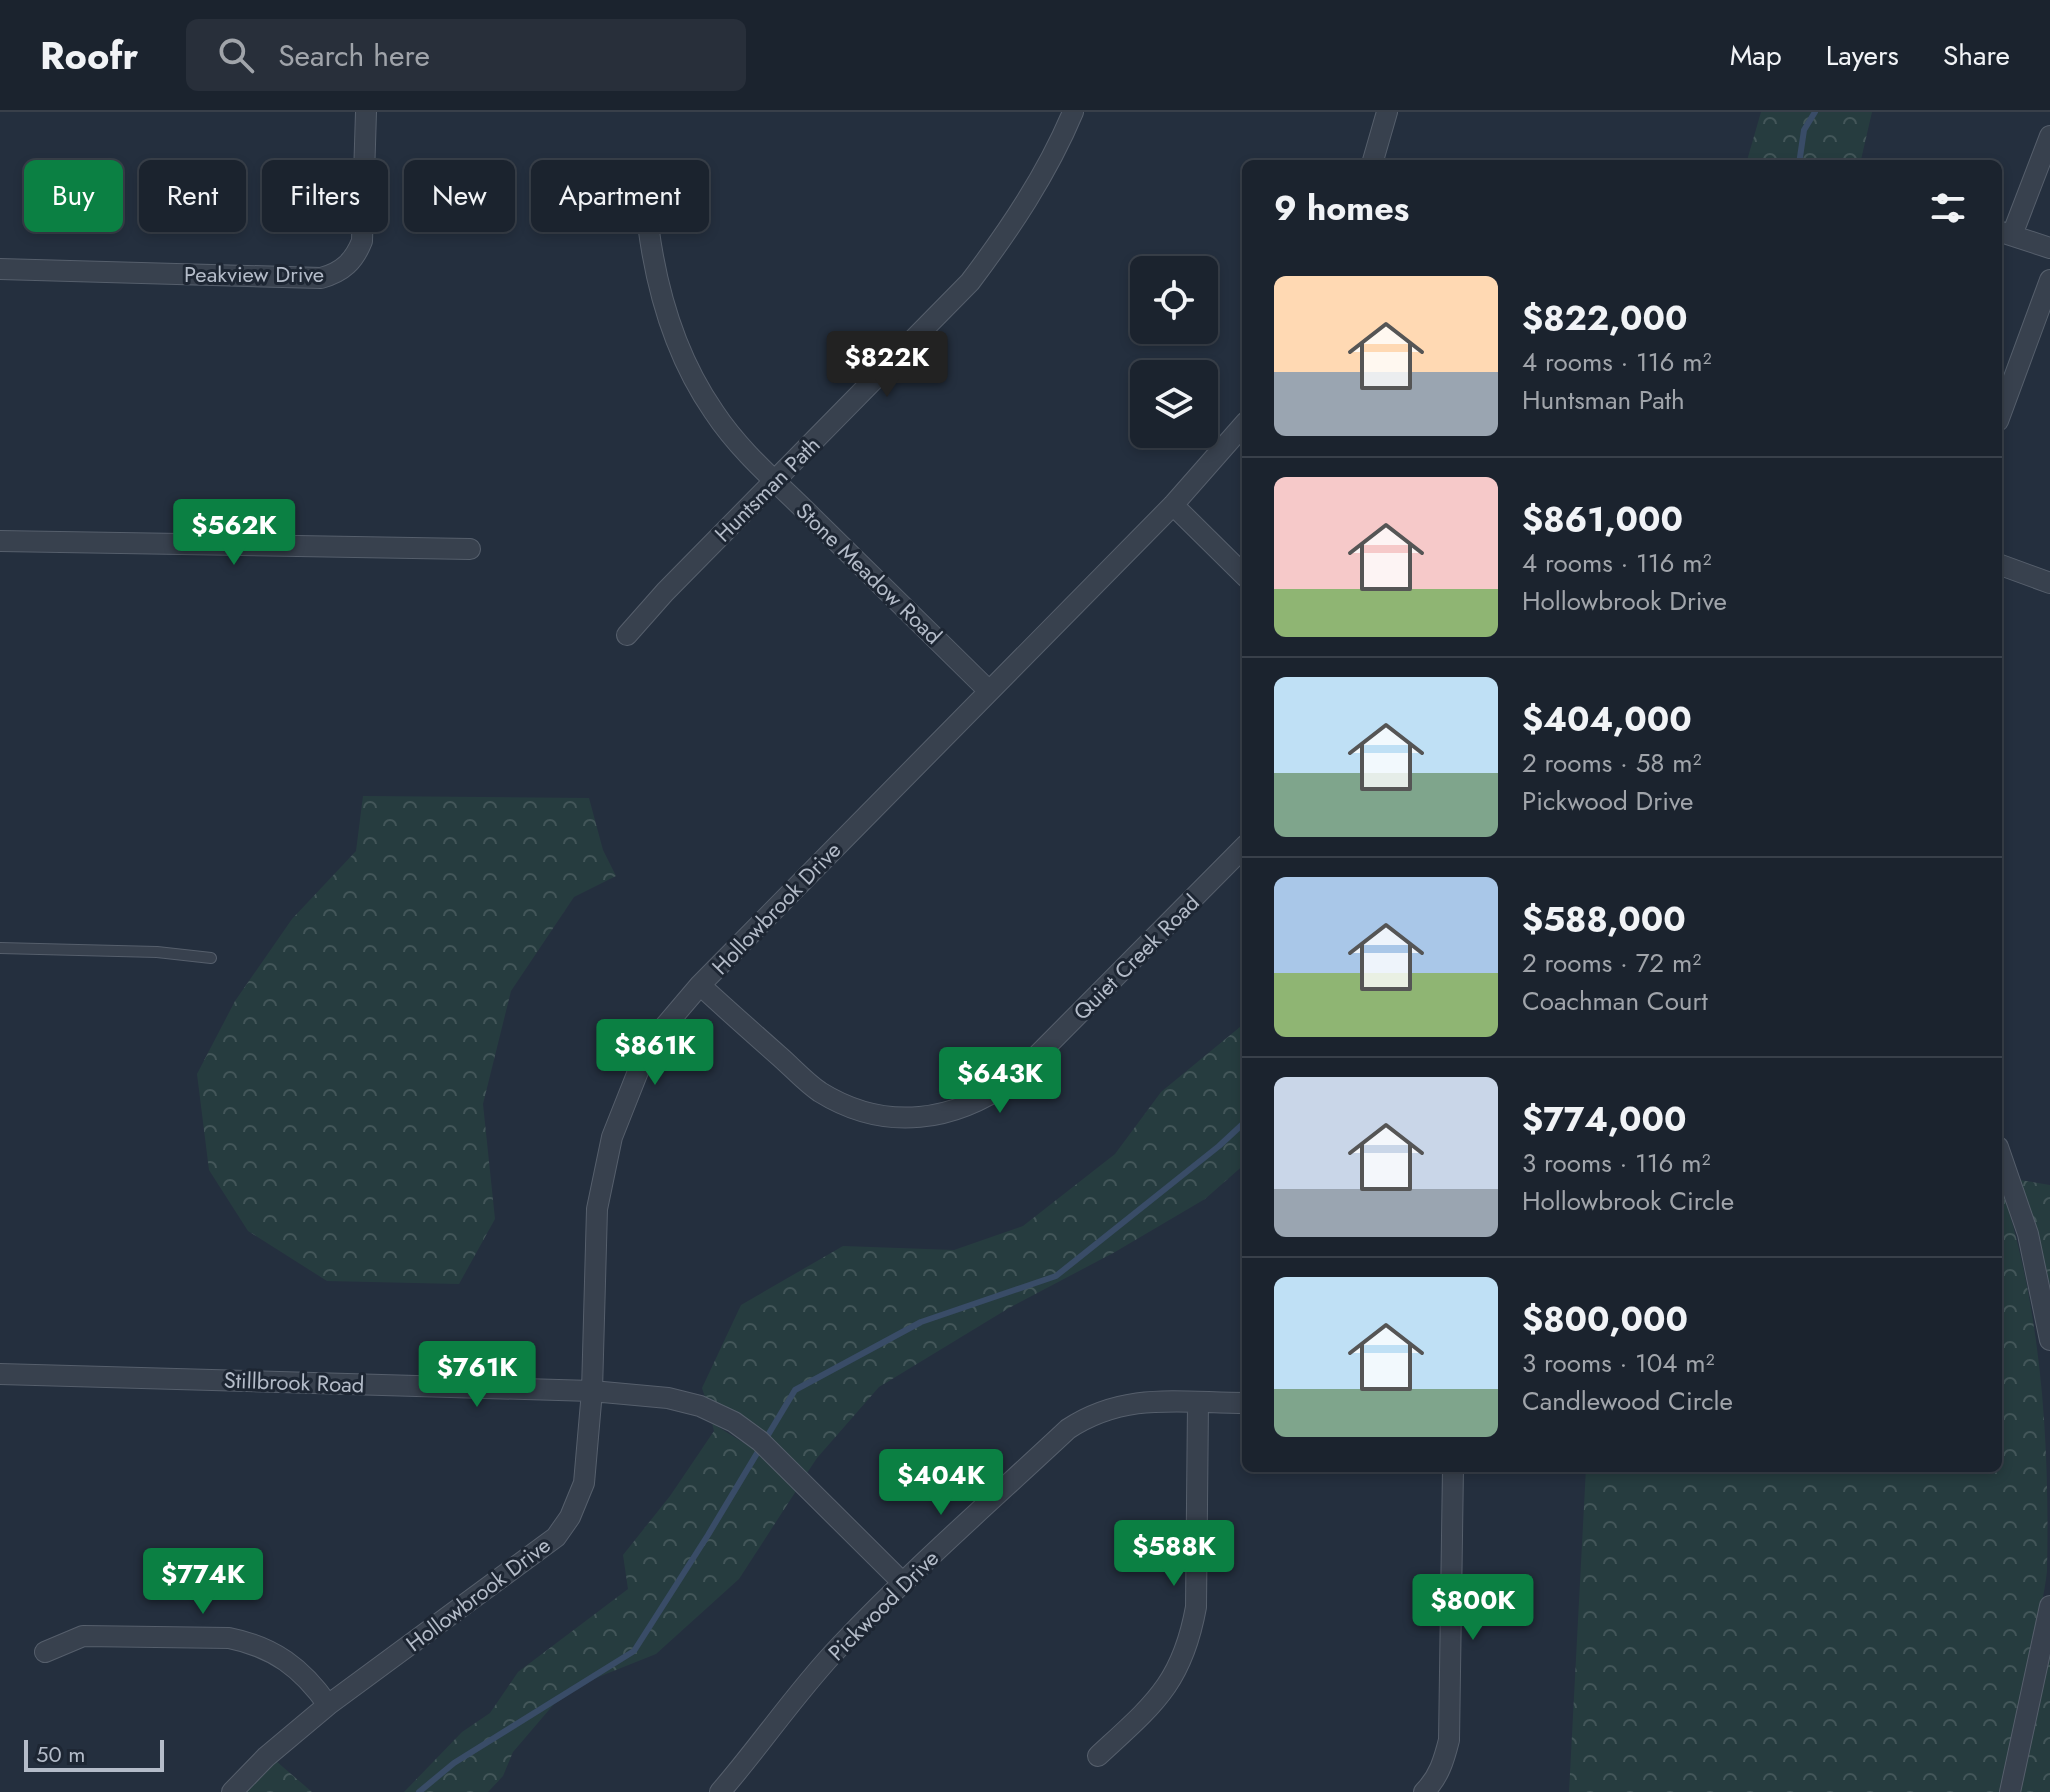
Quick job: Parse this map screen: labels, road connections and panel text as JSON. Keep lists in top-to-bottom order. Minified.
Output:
{"streets":{"street":["Peakview Drive","Huntsman Path","Stone Meadow Road","Hollowbrook Drive","Quiet Creek Road","Stillbrook Road","Pickwood Drive"]},"crossings":[["Huntsman Path","Stone Meadow Road"],["Stone Meadow Road","Hollowbrook Drive"],["Hollowbrook Drive","Quiet Creek Road"],["Hollowbrook Drive","Stillbrook Road"],["Stillbrook Road","Pickwood Drive"]],"scale_bar":"50 m","page":{"header":"Roofr","search":"Search here","nav":["Map","Layers","Share"],"chip":["Buy","Rent","Filters","New","Apartment"],"heading":"9 homes","list":[{"name":"$822,000","note":"4 rooms · 116 m² · Huntsman Path"},{"name":"$861,000","note":"4 rooms · 116 m² · Hollowbrook Drive"},{"name":"$404,000","note":"2 rooms · 58 m² · Pickwood Drive"},{"name":"$588,000","note":"2 rooms · 72 m² · Coachman Court"},{"name":"$774,000","note":"3 rooms · 116 m² · Hollowbrook Circle"},{"name":"$800,000","note":"3 rooms · 104 m² · Candlewood Circle"}],"price":["$822K","$562K","$861K","$643K","$761K","$404K","$588K","$774K","$800K"],"scale":"50 m"}}
